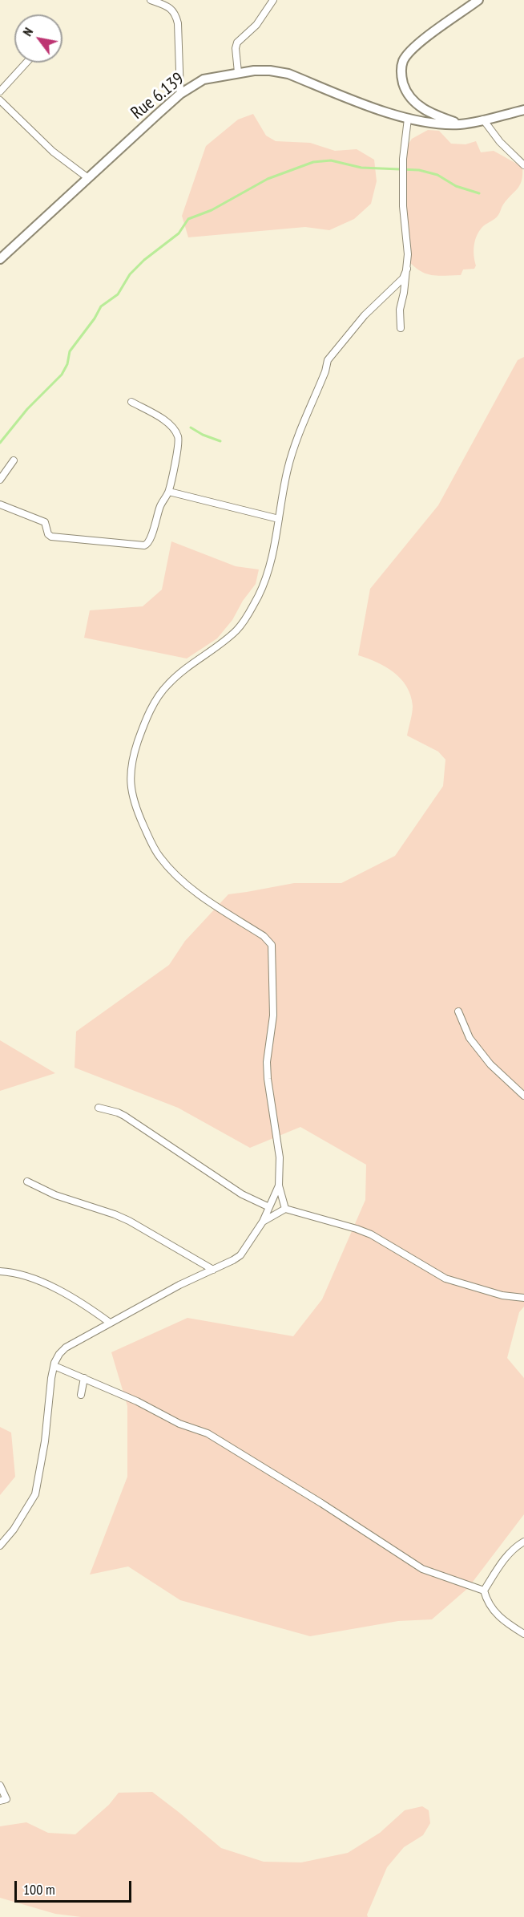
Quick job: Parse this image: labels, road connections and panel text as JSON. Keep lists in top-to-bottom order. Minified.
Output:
{"streets":{"street":["Rue 6.139"]},"scale_bar":"100 m","north":"top left"}
